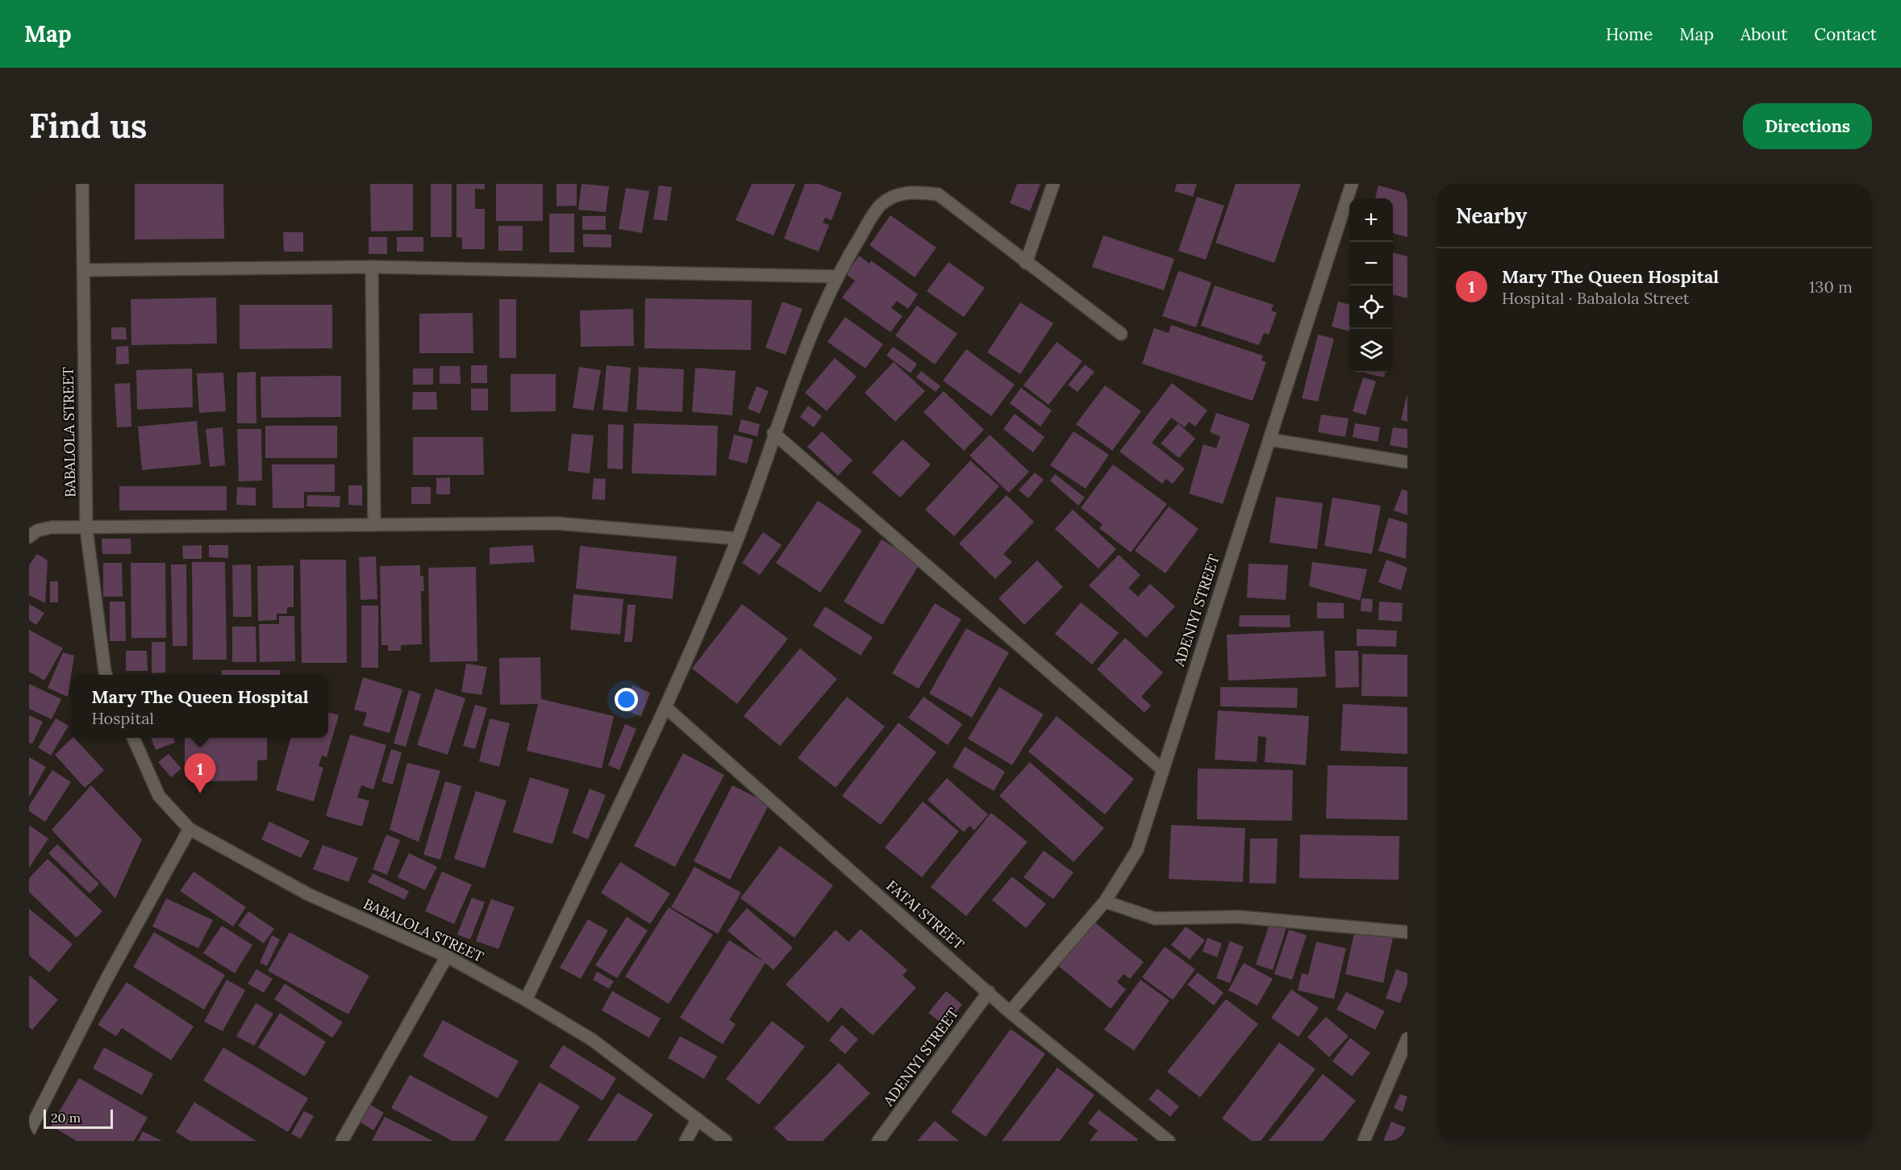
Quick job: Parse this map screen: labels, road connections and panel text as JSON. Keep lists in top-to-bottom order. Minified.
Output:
{"streets":{"street":["BABALOLA STREET","ADENIYI STREET","FATAI STREET"]},"crossings":[["ADENIYI STREET","FATAI STREET"]],"scale_bar":"20 m","page":{"header":"Map","nav":["Home","Map","About","Contact"],"buttons":"Directions","title":"Find us","heading":"Nearby","map_buttons":["+","−"],"list":[{"mark":"1","name":"Mary The Queen Hospital","note":"Hospital · Babalola Street","value":"130 m"}],"popup":["Mary The Queen Hospital","Hospital"],"pins":"1","scale":"20 m"}}
